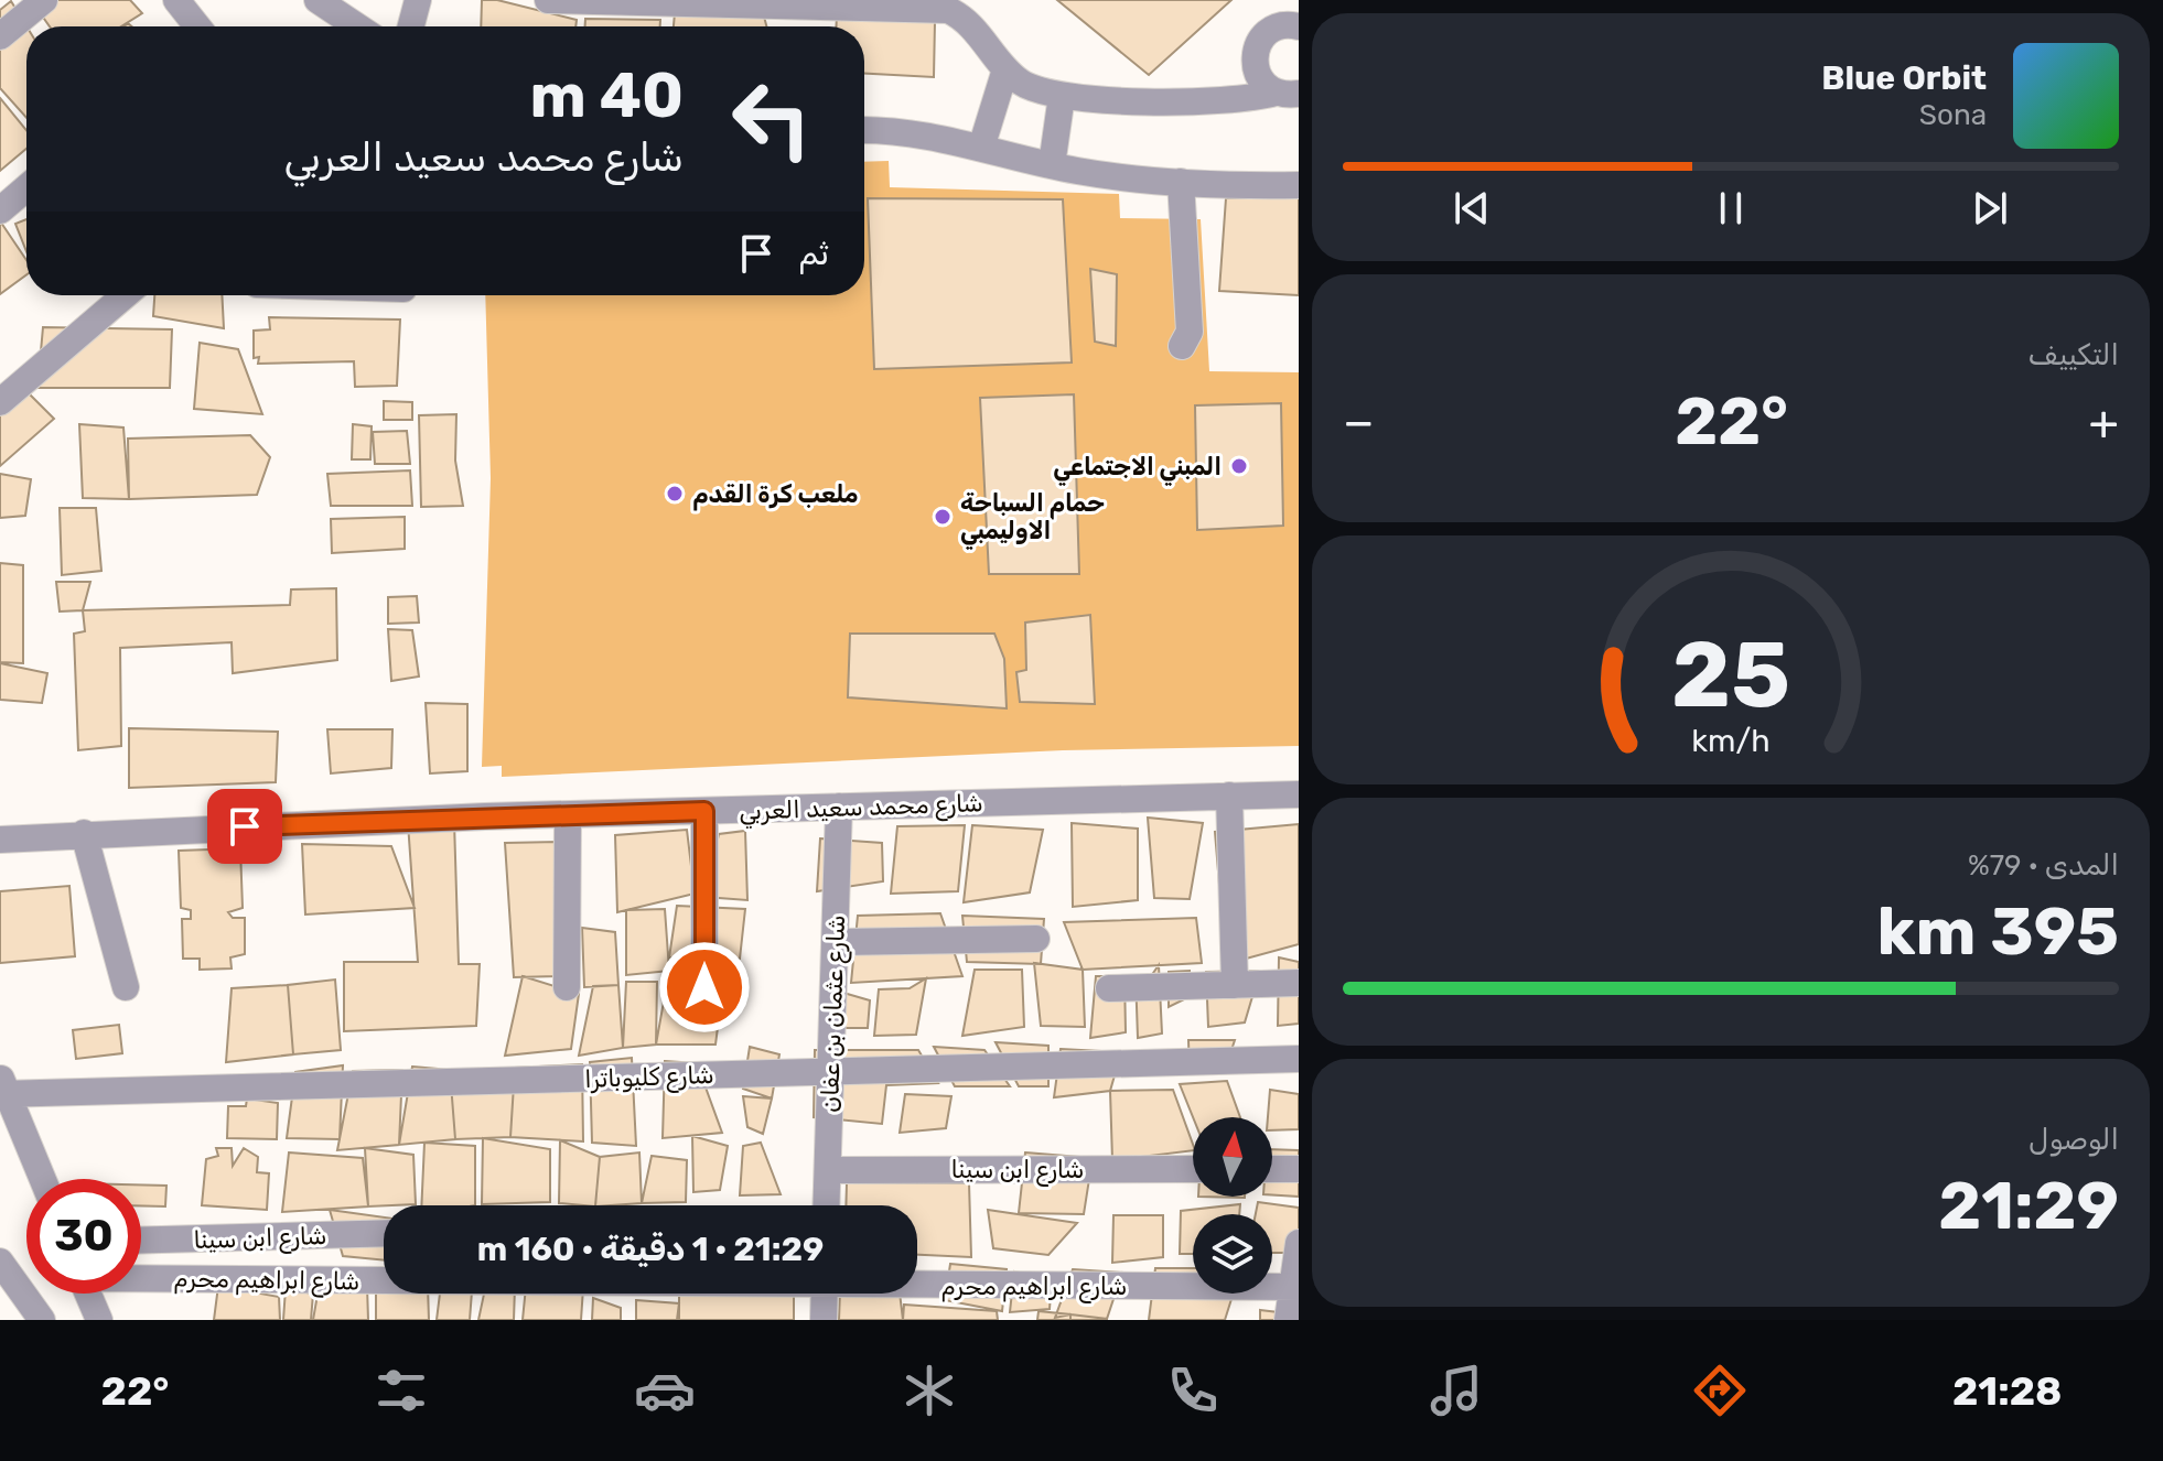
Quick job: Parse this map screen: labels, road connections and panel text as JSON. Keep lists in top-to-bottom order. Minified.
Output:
{"streets":{"street":["شارع محمد سعيد العربي","شارع عثمان بن عفان","شارع كليوباترا","شارع ابن سينا","شارع ابراهيم محرم"]},"crossings":[["شارع محمد سعيد العربي","شارع عثمان بن عفان"],["شارع عثمان بن عفان","شارع كليوباترا"],["شارع عثمان بن عفان","شارع ابن سينا"]],"places":["المبني الاجتماعي","ملعب كرة القدم","حمام السباحة الاوليمبي"],"north":"top","page":{"turn":["40 m","شارع محمد سعيد العربي"],"song":["Blue Orbit","Sona"],"then":"ثم","tile":["التكييف",["المدى · 79%","395 km"],["الوصول","21:29"]],"heat":["−","22°","+"],"limit":"30","trip":"21:29 · 1 دقيقة · 160 m","tabs":["21:28","22°"],"gauge":["25","km/h"]}}
